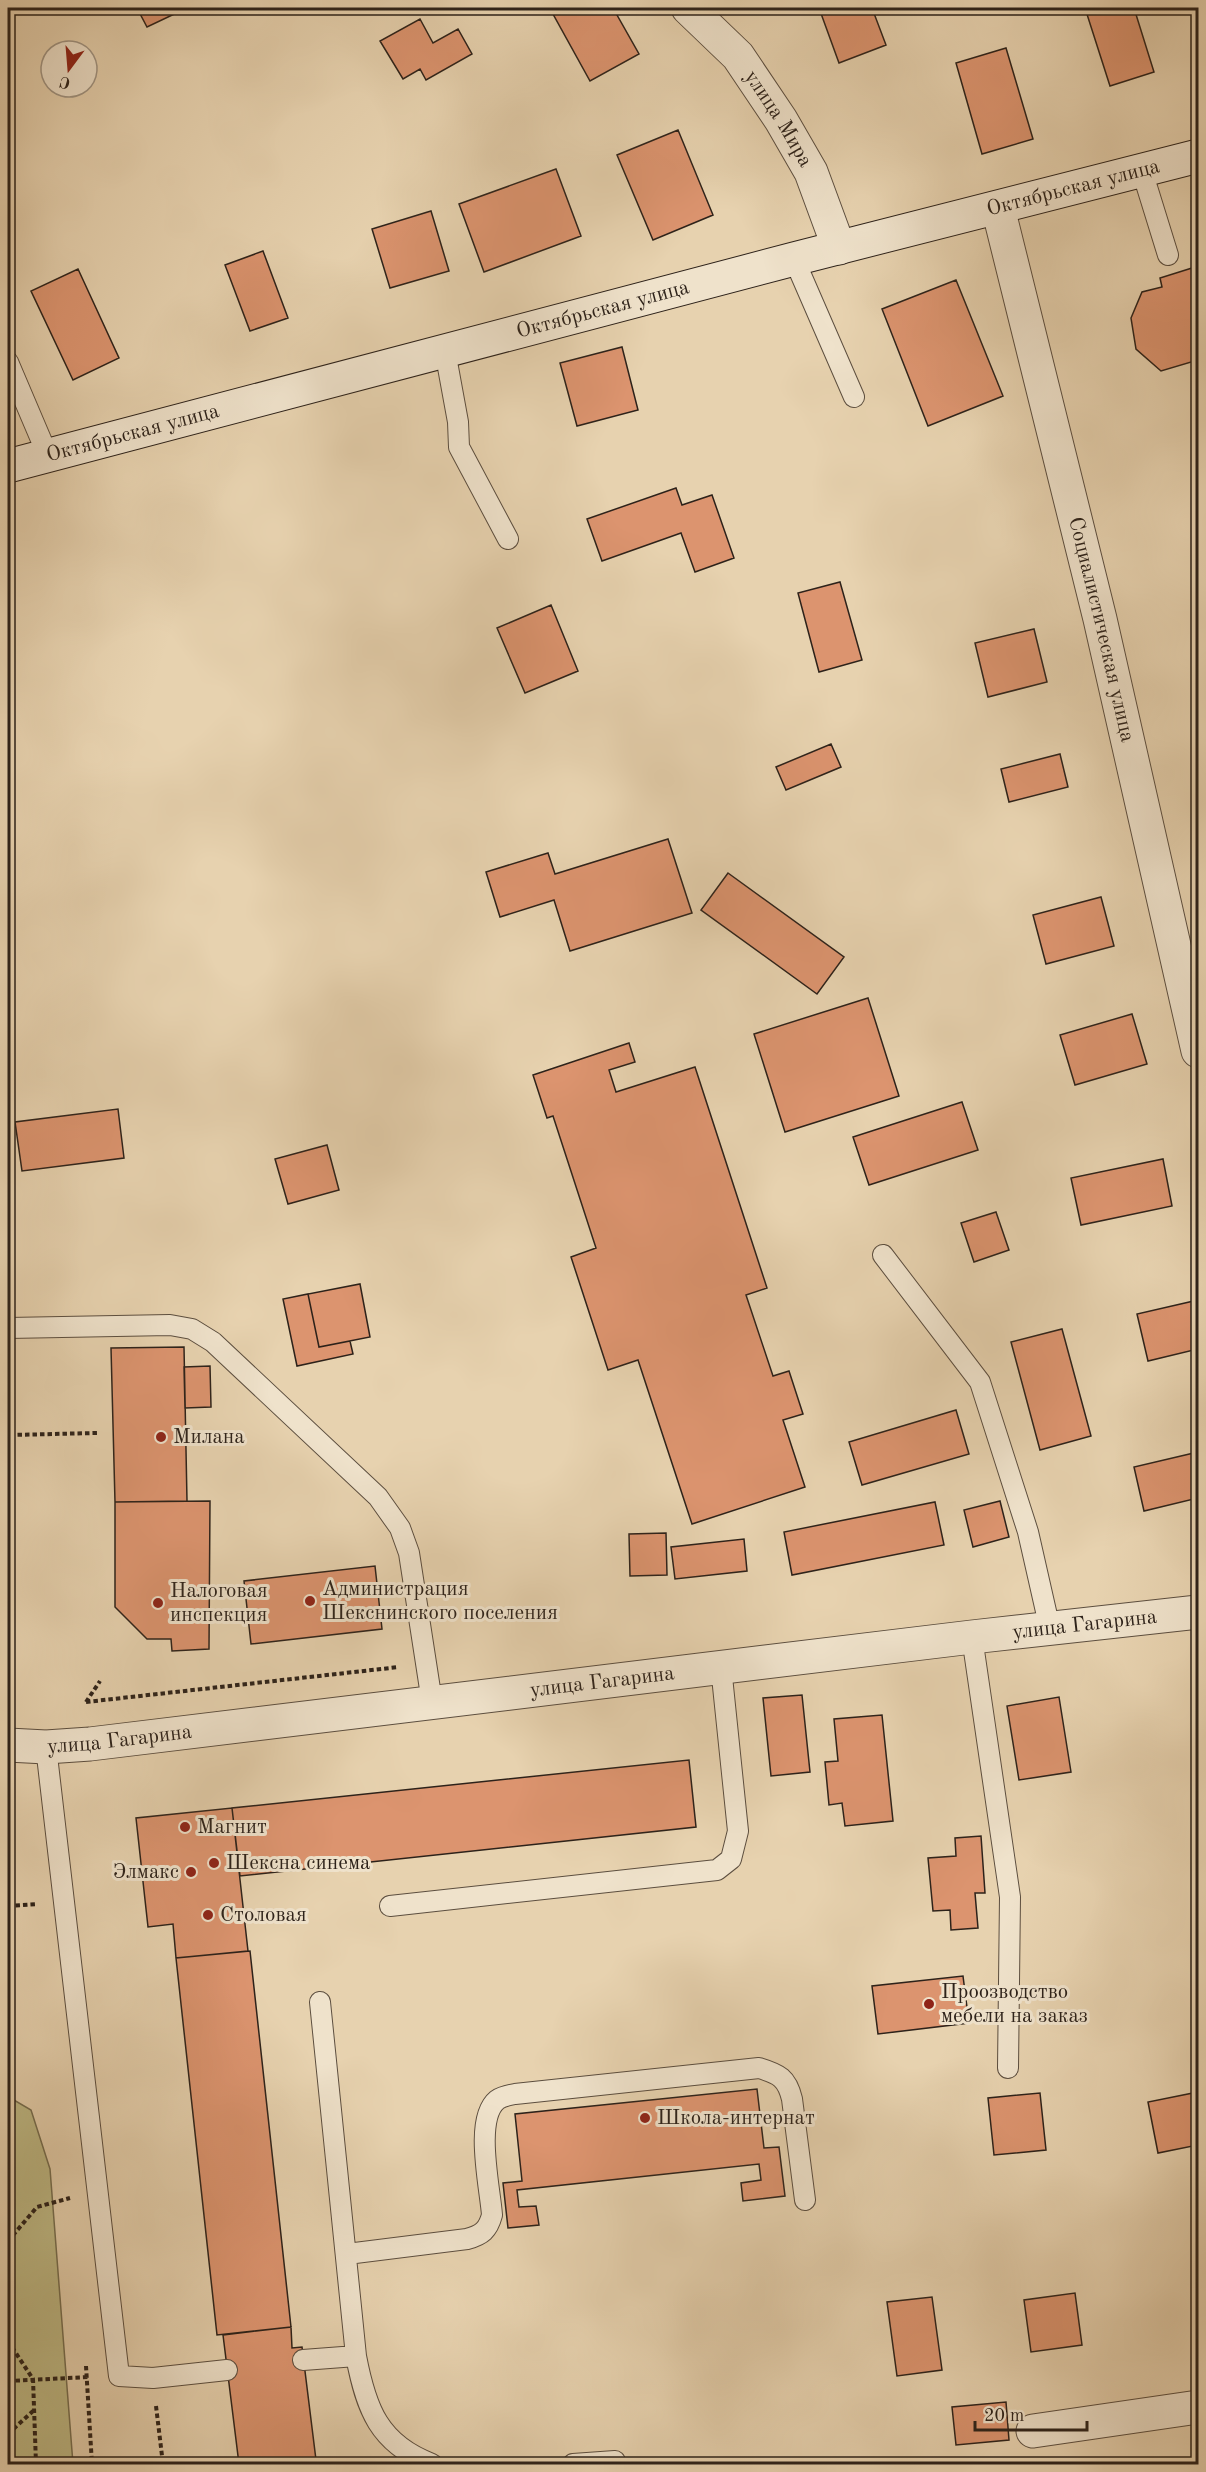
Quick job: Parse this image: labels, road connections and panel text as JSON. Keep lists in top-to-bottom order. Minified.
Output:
{"streets":{"street":["улица Мира","Октябрьская улица","Социалистическая улица","улица Гагарина"]},"crossings":[["улица Мира","Октябрьская улица"],["Октябрьская улица","Социалистическая улица"]],"places":["Милана","Администрация Шекснинского поселения","Налоговая инспекция","Магнит","Шексна синема","Элмакс","Столовая","Проозводство мебели на заказ","Школа-интернат"],"scale_bar":"20 m","north":"bottom"}
